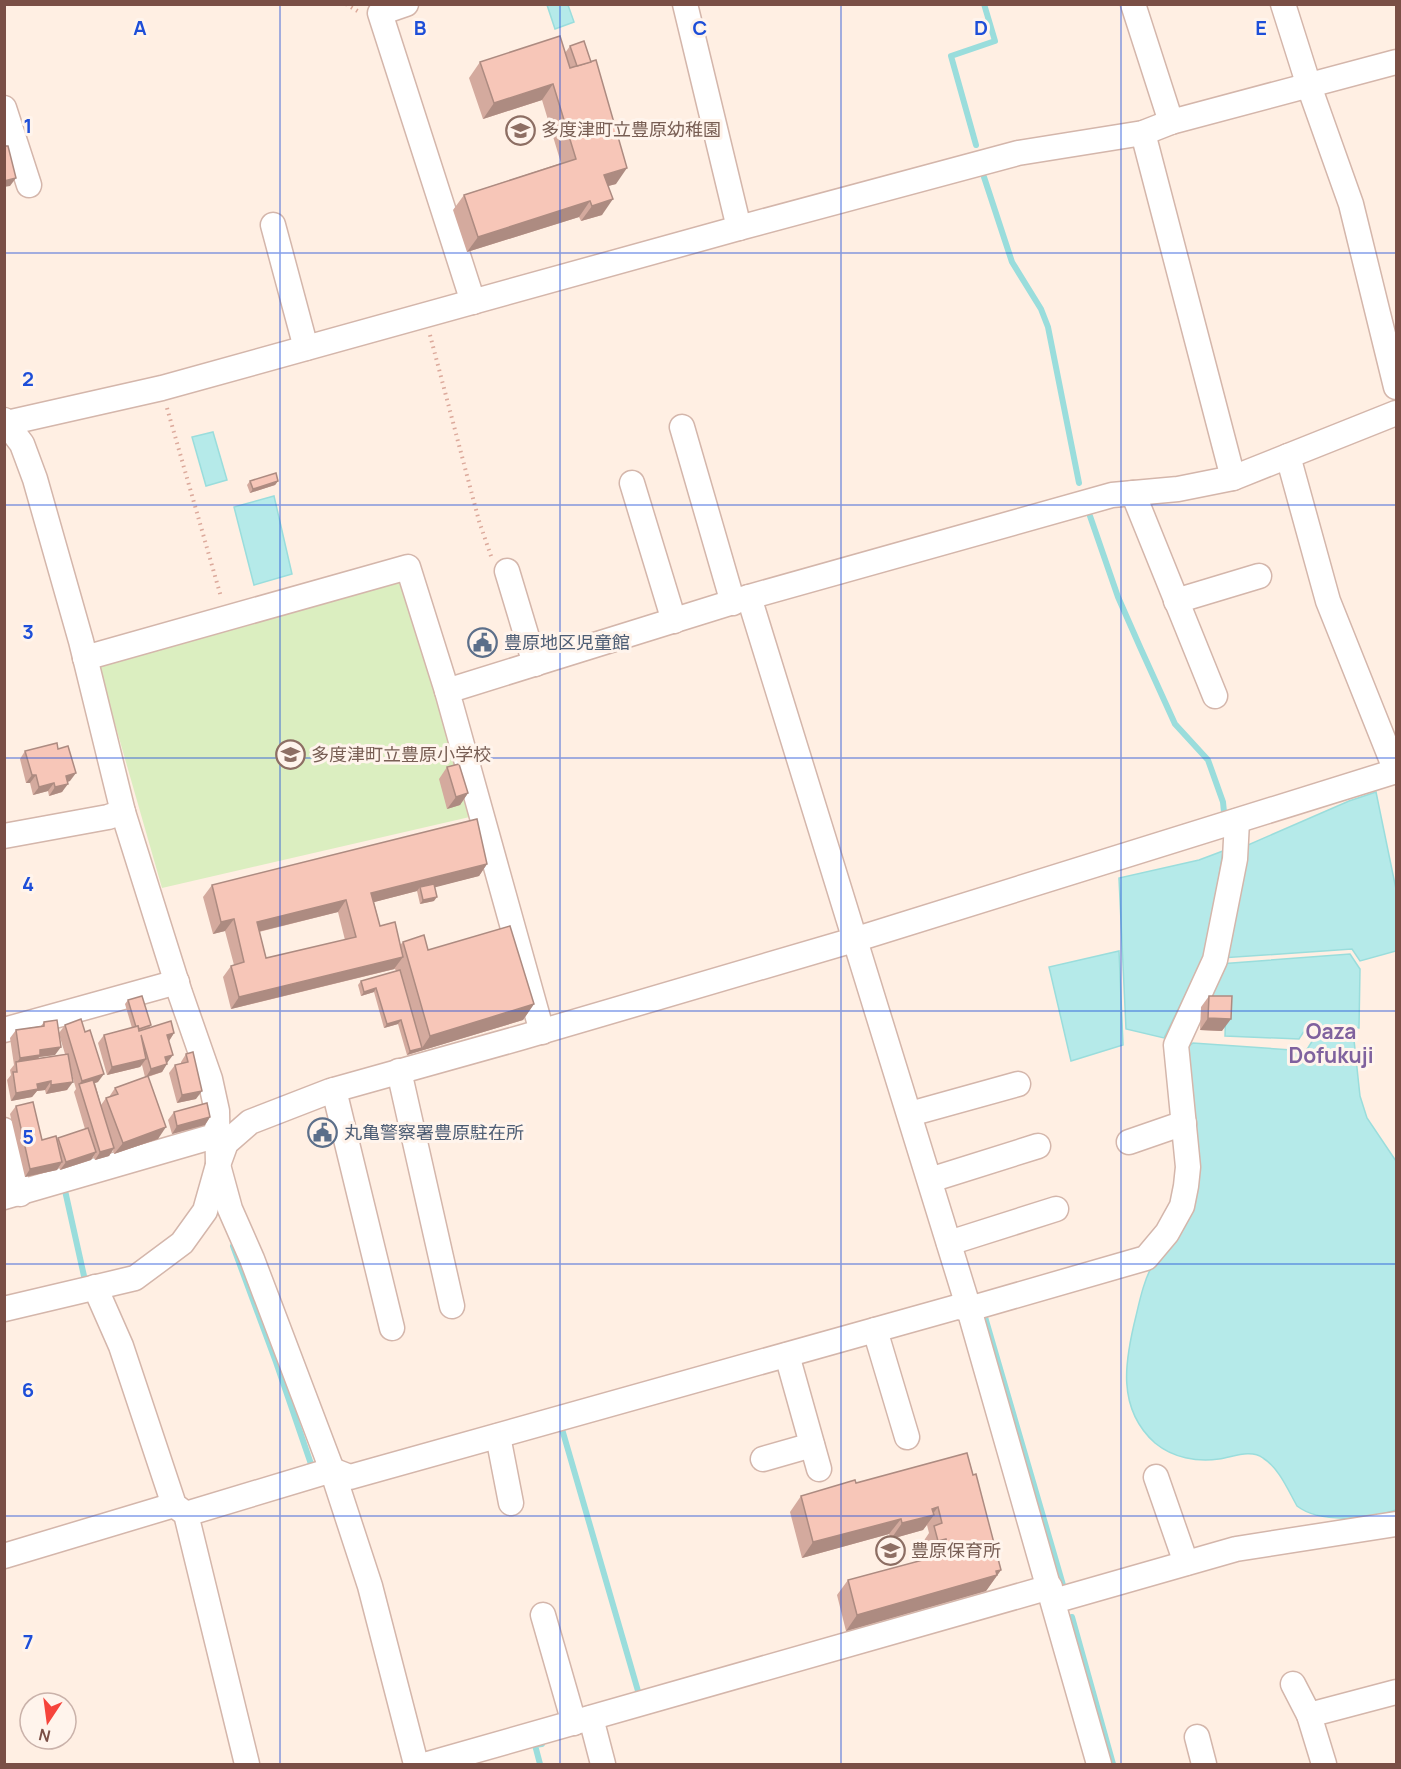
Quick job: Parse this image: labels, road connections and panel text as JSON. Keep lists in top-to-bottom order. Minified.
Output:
{"districts":["Oaza Dofukuji"],"places":{"school or university":["多度津町立豊原幼稚園","多度津町立豊原小学校","豊原保育所"],"public building":["豊原地区児童館","丸亀警察署豊原駐在所"]},"north":"bottom","grid":{"columns":["A","B","C","D","E"],"rows":["1","2","3","4","5","6","7"]}}
